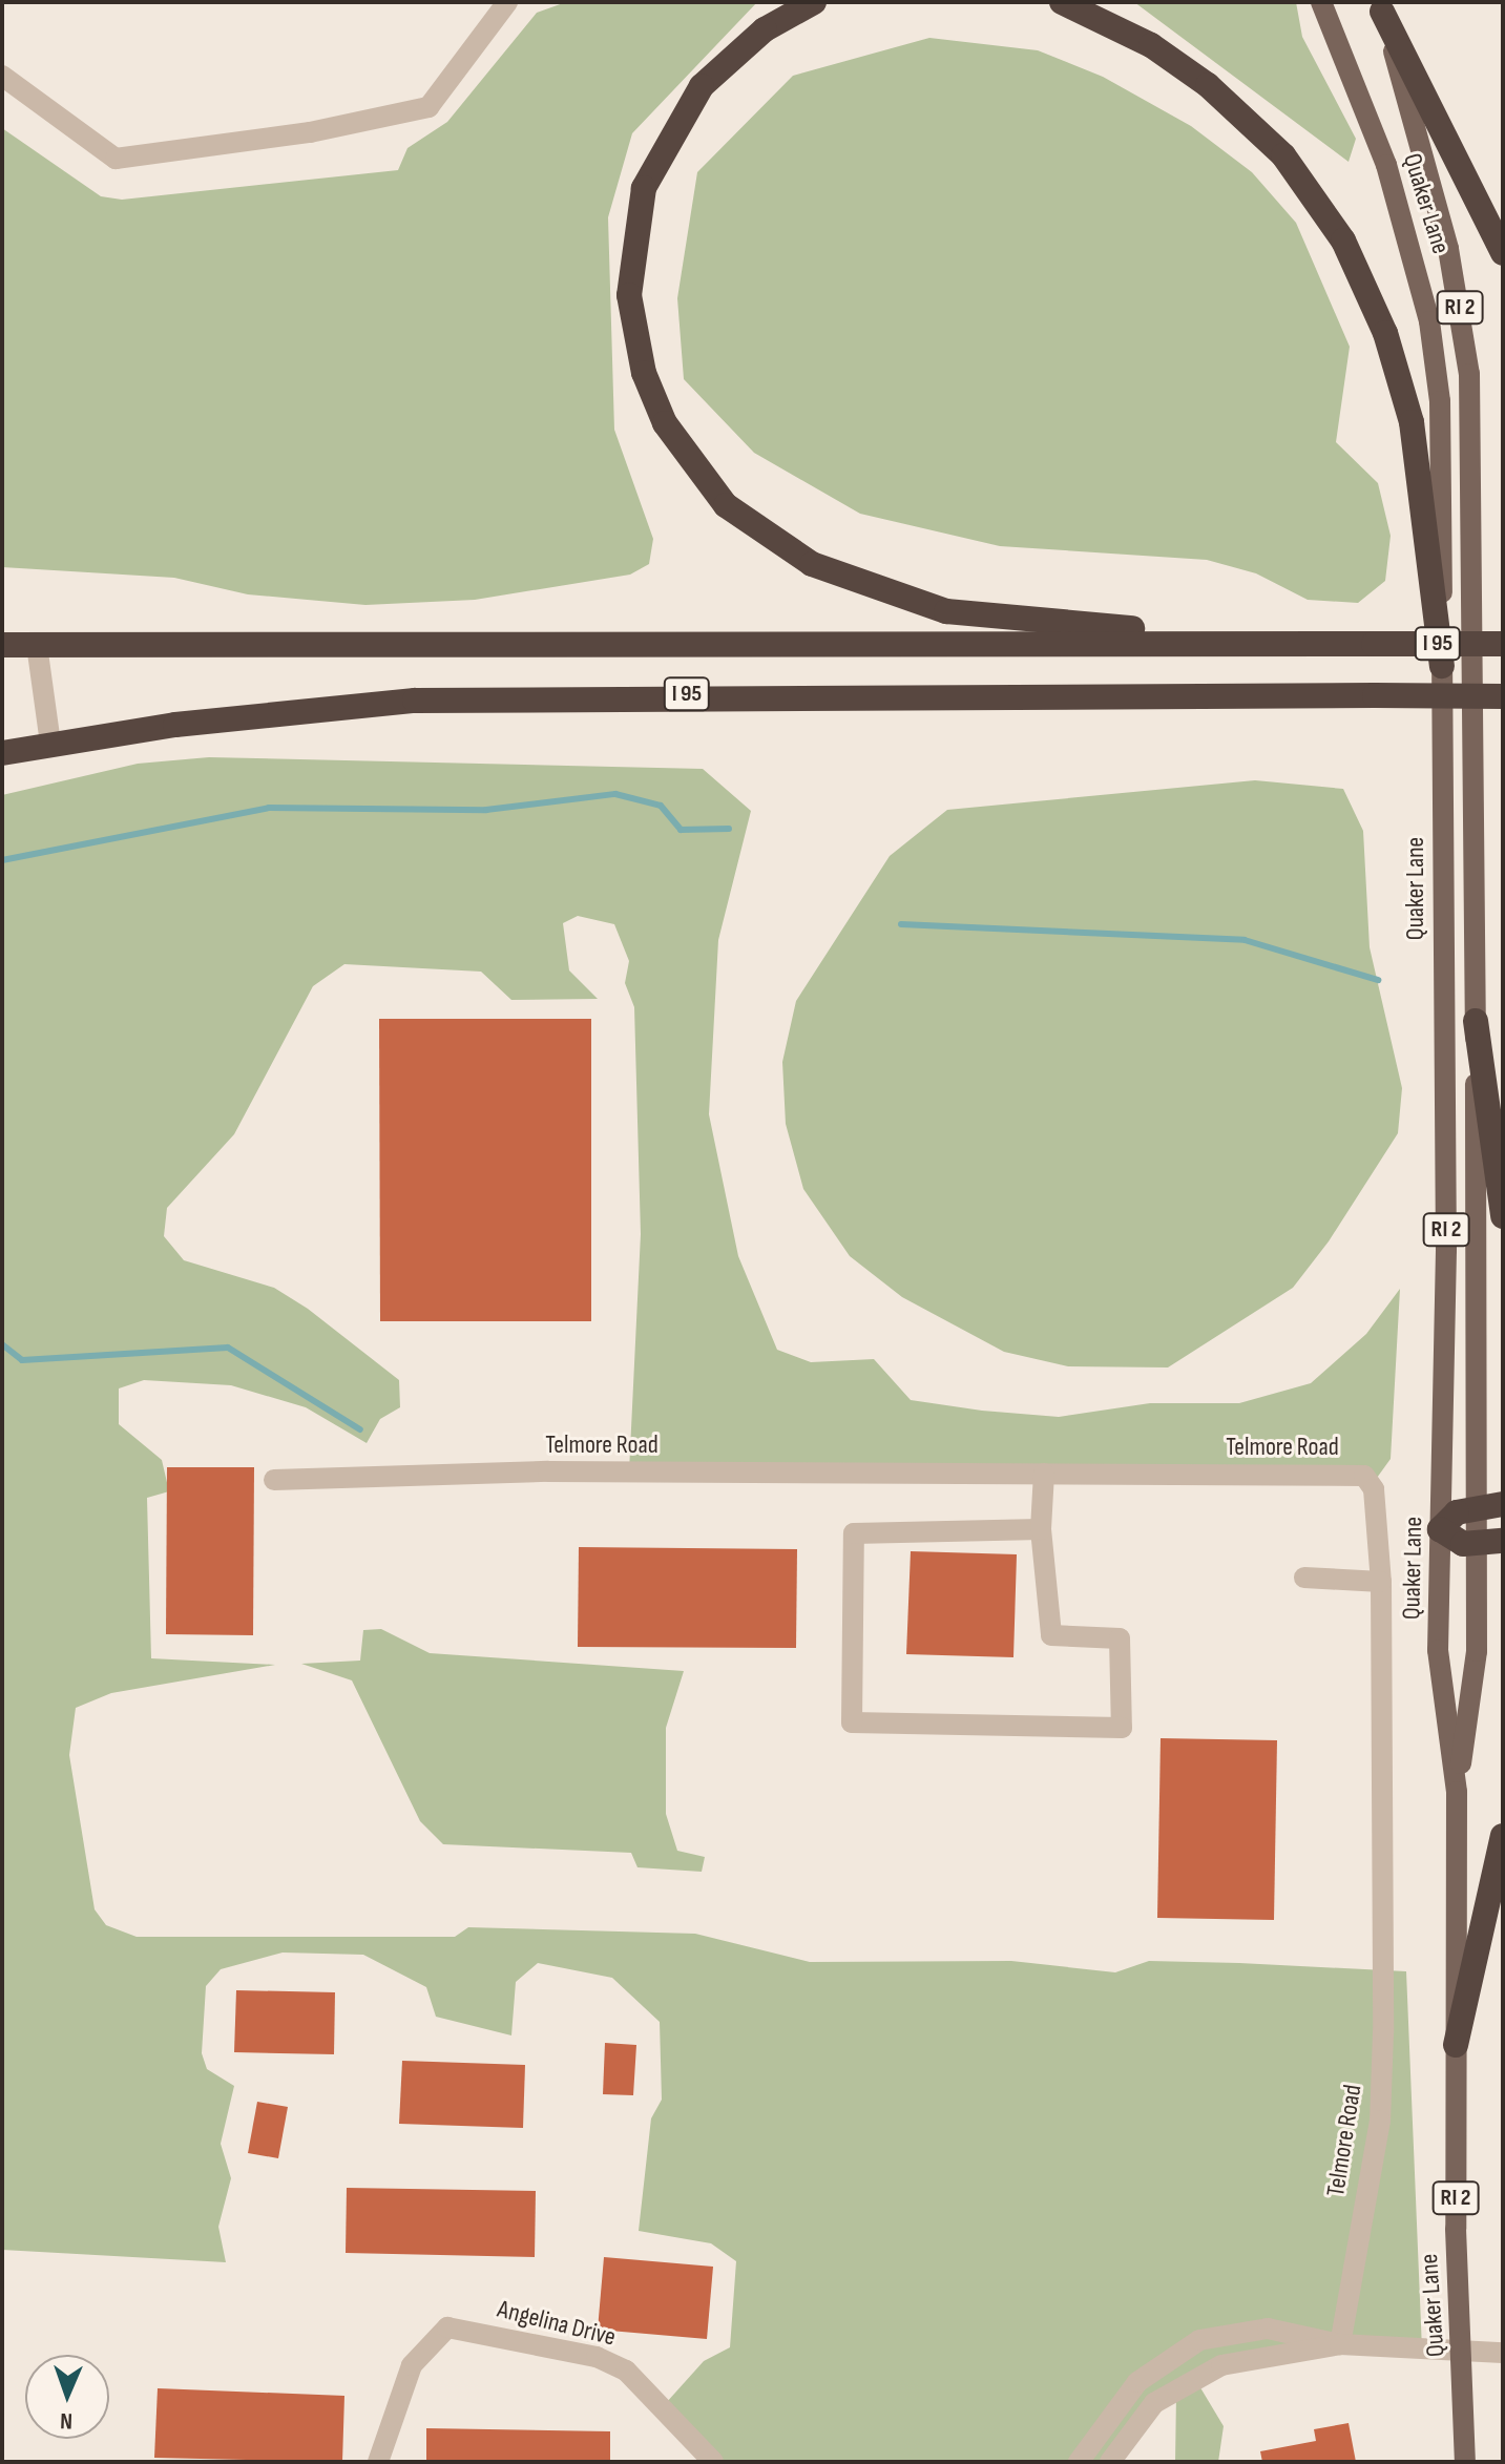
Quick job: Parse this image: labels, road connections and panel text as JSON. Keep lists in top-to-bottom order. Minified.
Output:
{"streets":{"highway":["I 95"],"main road":["Quaker Lane","RI 2"],"street":["Telmore Road","Angelina Drive"]},"north":"bottom"}
